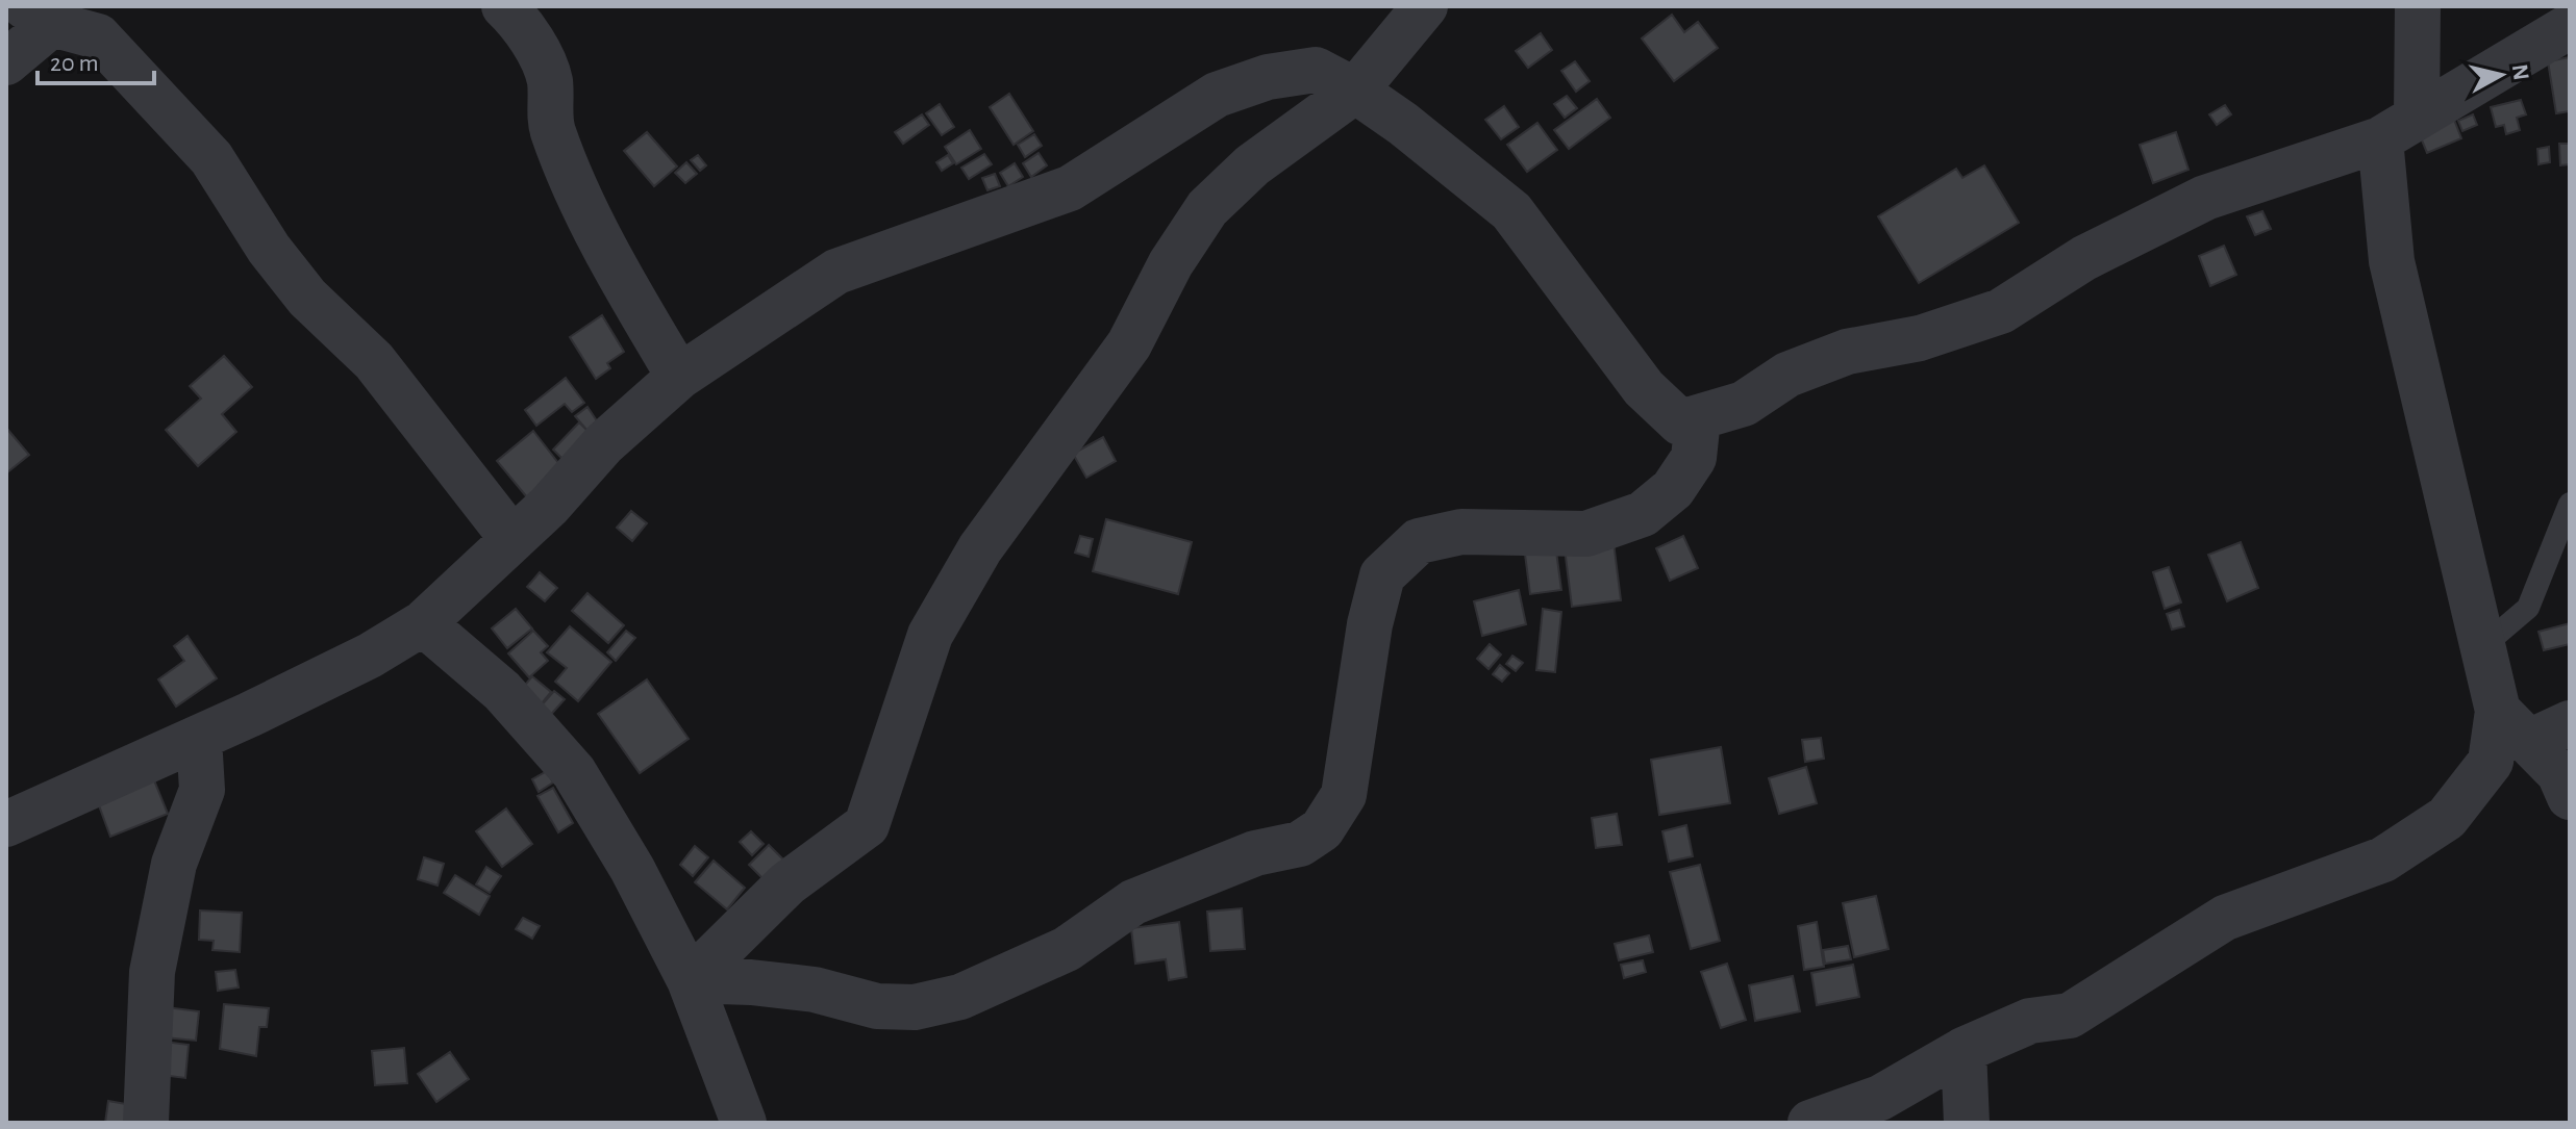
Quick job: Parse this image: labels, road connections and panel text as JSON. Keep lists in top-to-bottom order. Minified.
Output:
{"scale_bar":"20 m","north":"right"}
